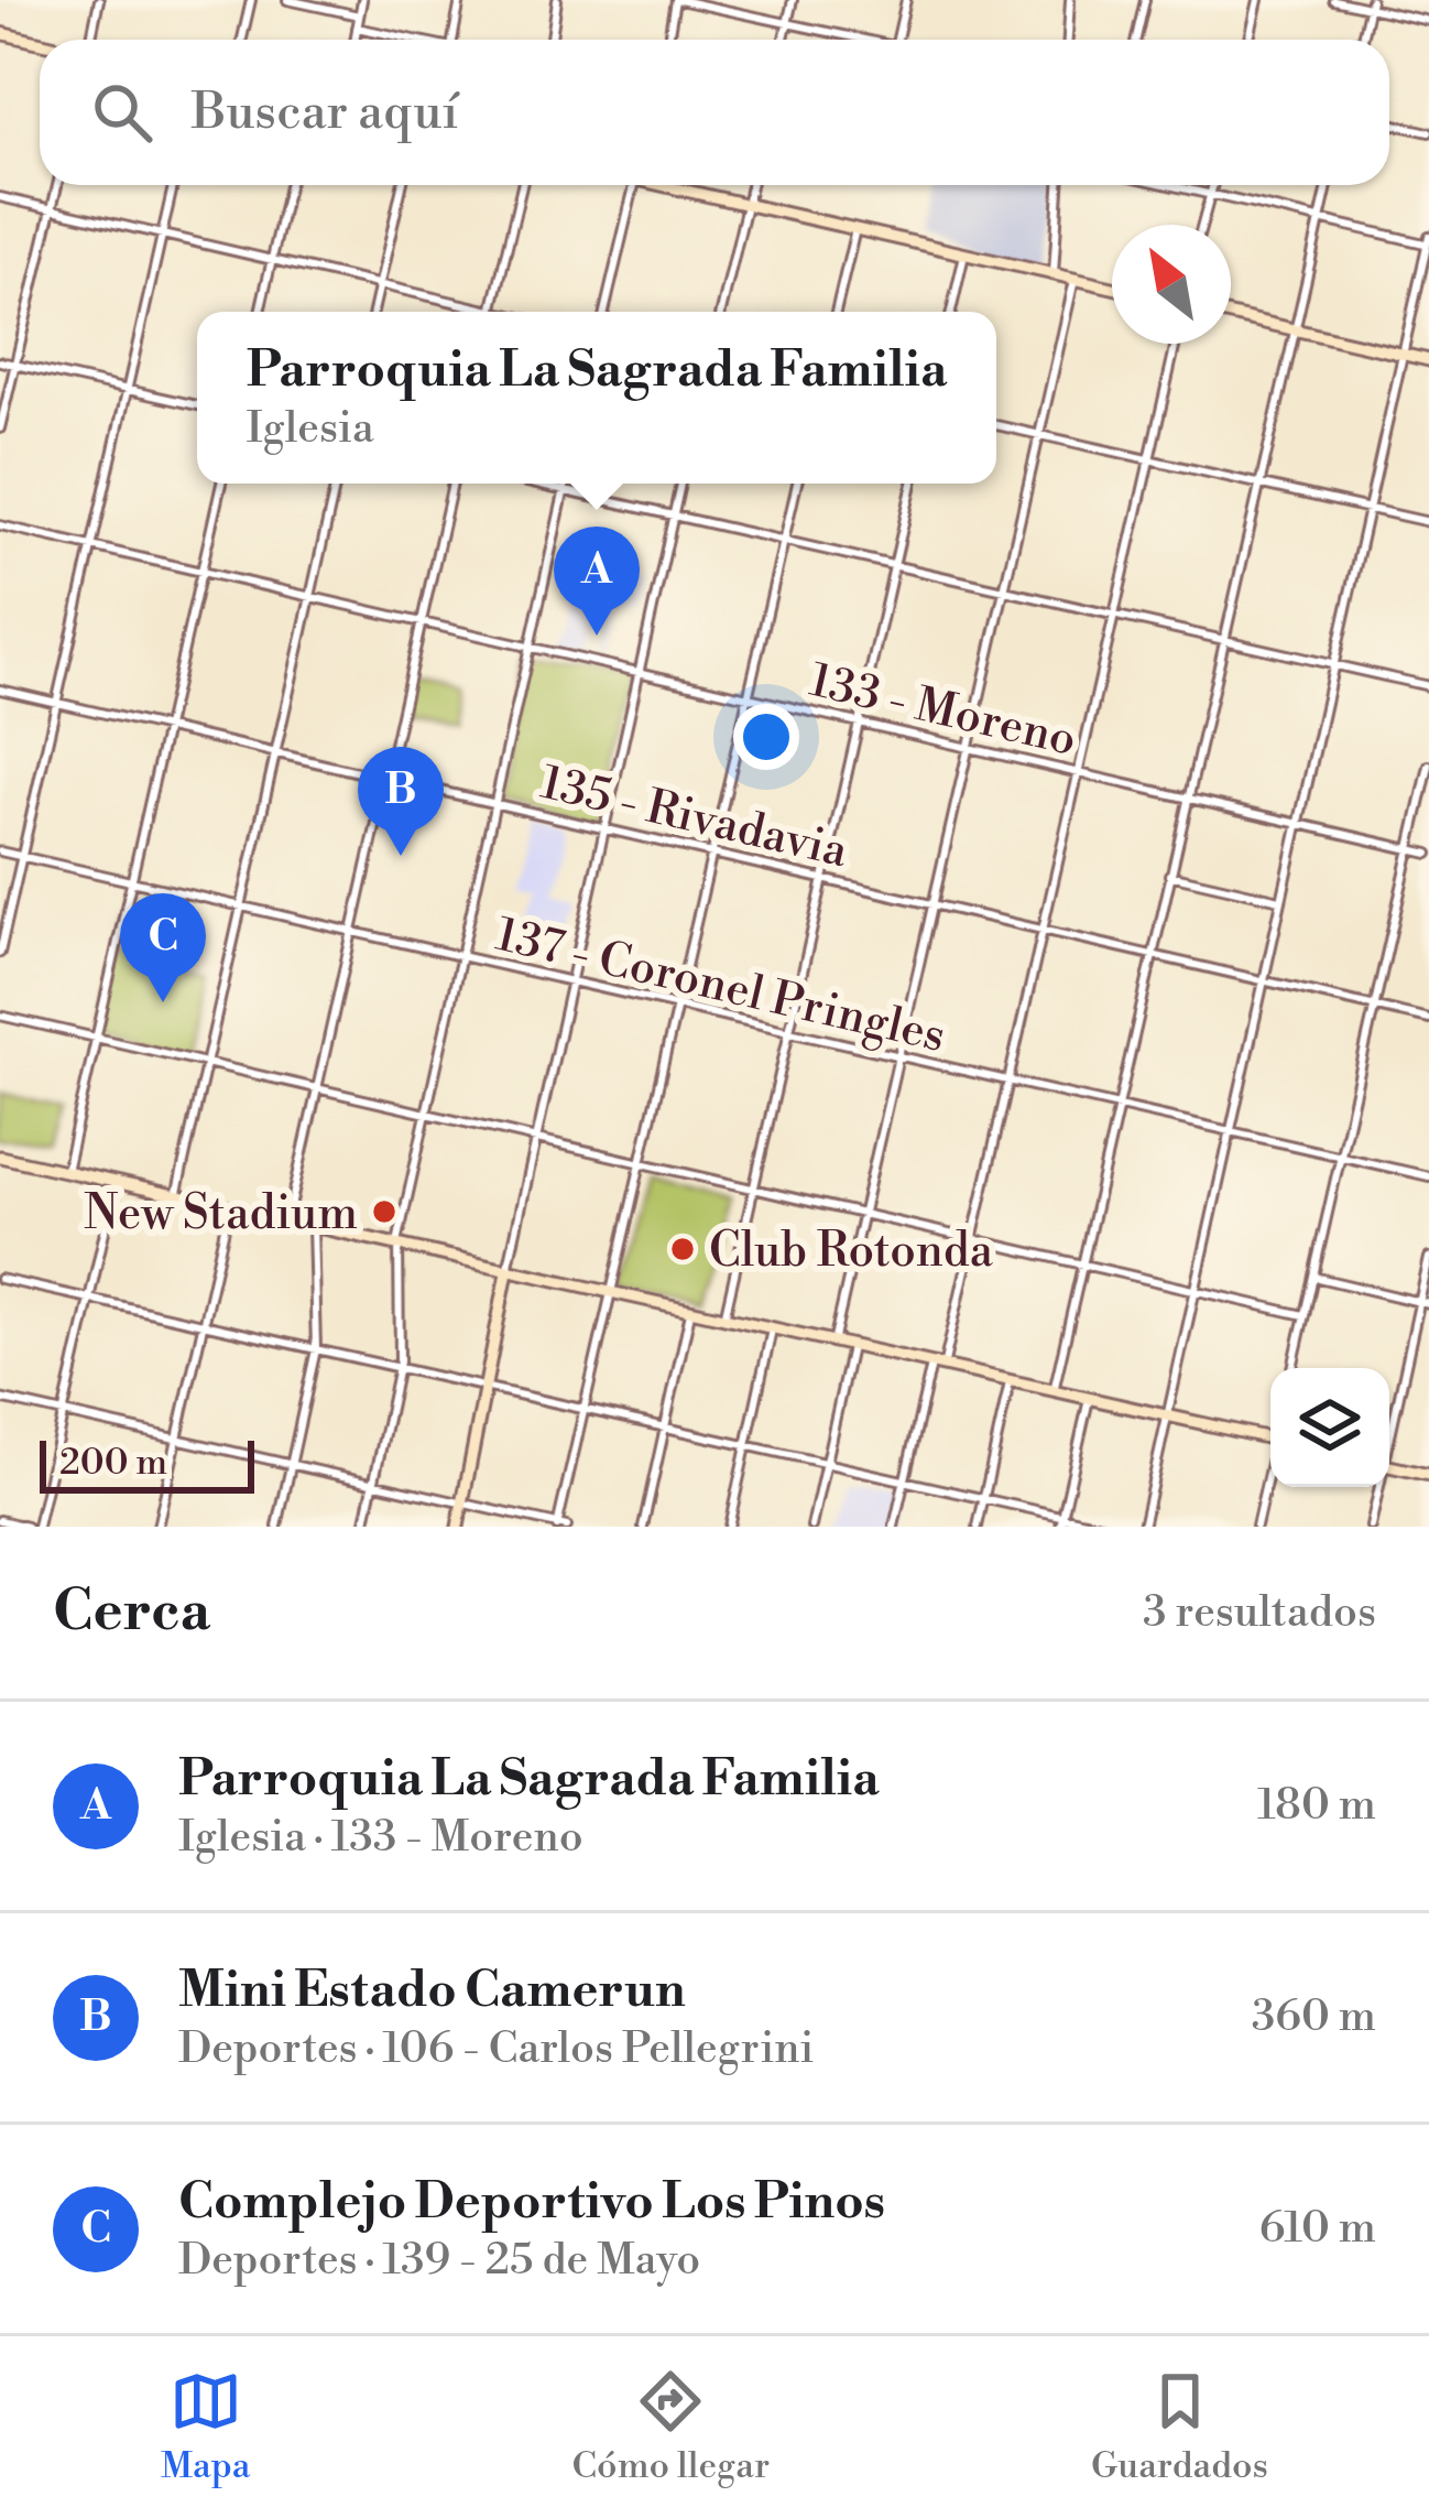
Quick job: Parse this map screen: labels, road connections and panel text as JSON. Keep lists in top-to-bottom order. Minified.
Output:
{"streets":{"street":["133 - Moreno","135 - Rivadavia","137 - Coronel Pringles"]},"places":["New Stadium","Club Rotonda"],"scale_bar":"200 m","north":"top left","page":{"search":"Buscar aquí","popup":["Parroquia La Sagrada Familia","Iglesia"],"pins":["A","B","C"],"scale":"200 m","heading":["Cerca","3 resultados"],"list":[{"mark":"A","name":"Parroquia La Sagrada Familia","note":"Iglesia · 133 - Moreno","value":"180 m"},{"mark":"B","name":"Mini Estado Camerun","note":"Deportes · 106 - Carlos Pellegrini","value":"360 m"},{"mark":"C","name":"Complejo Deportivo Los Pinos","note":"Deportes · 139 - 25 de Mayo","value":"610 m"}],"nav":["Mapa","Cómo llegar","Guardados"]}}
